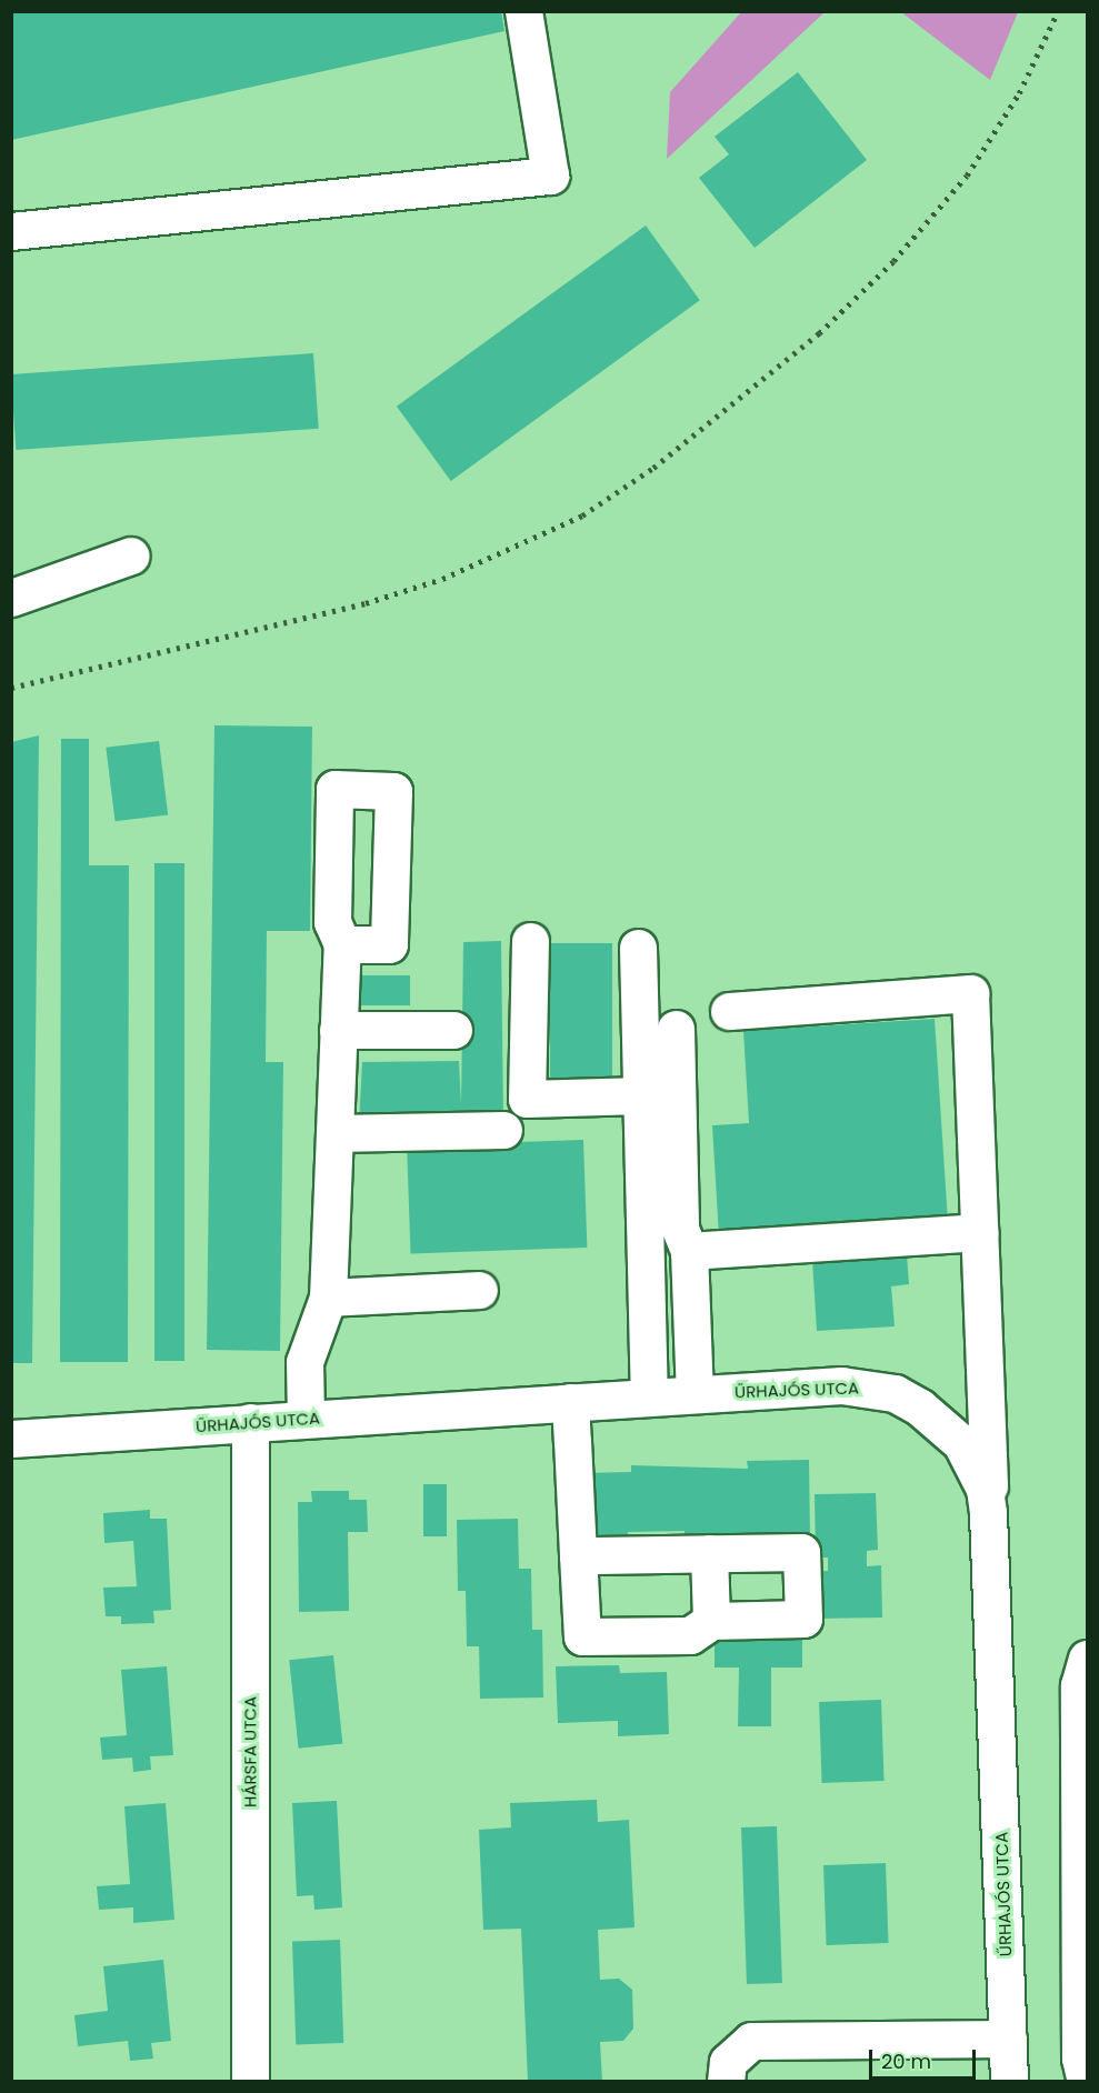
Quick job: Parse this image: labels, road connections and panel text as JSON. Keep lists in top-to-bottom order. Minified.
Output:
{"streets":{"street":["ŰRHAJÓS UTCA","HÁRSFA UTCA"]},"crossings":[["ŰRHAJÓS UTCA","HÁRSFA UTCA"]],"scale_bar":"20 m"}
